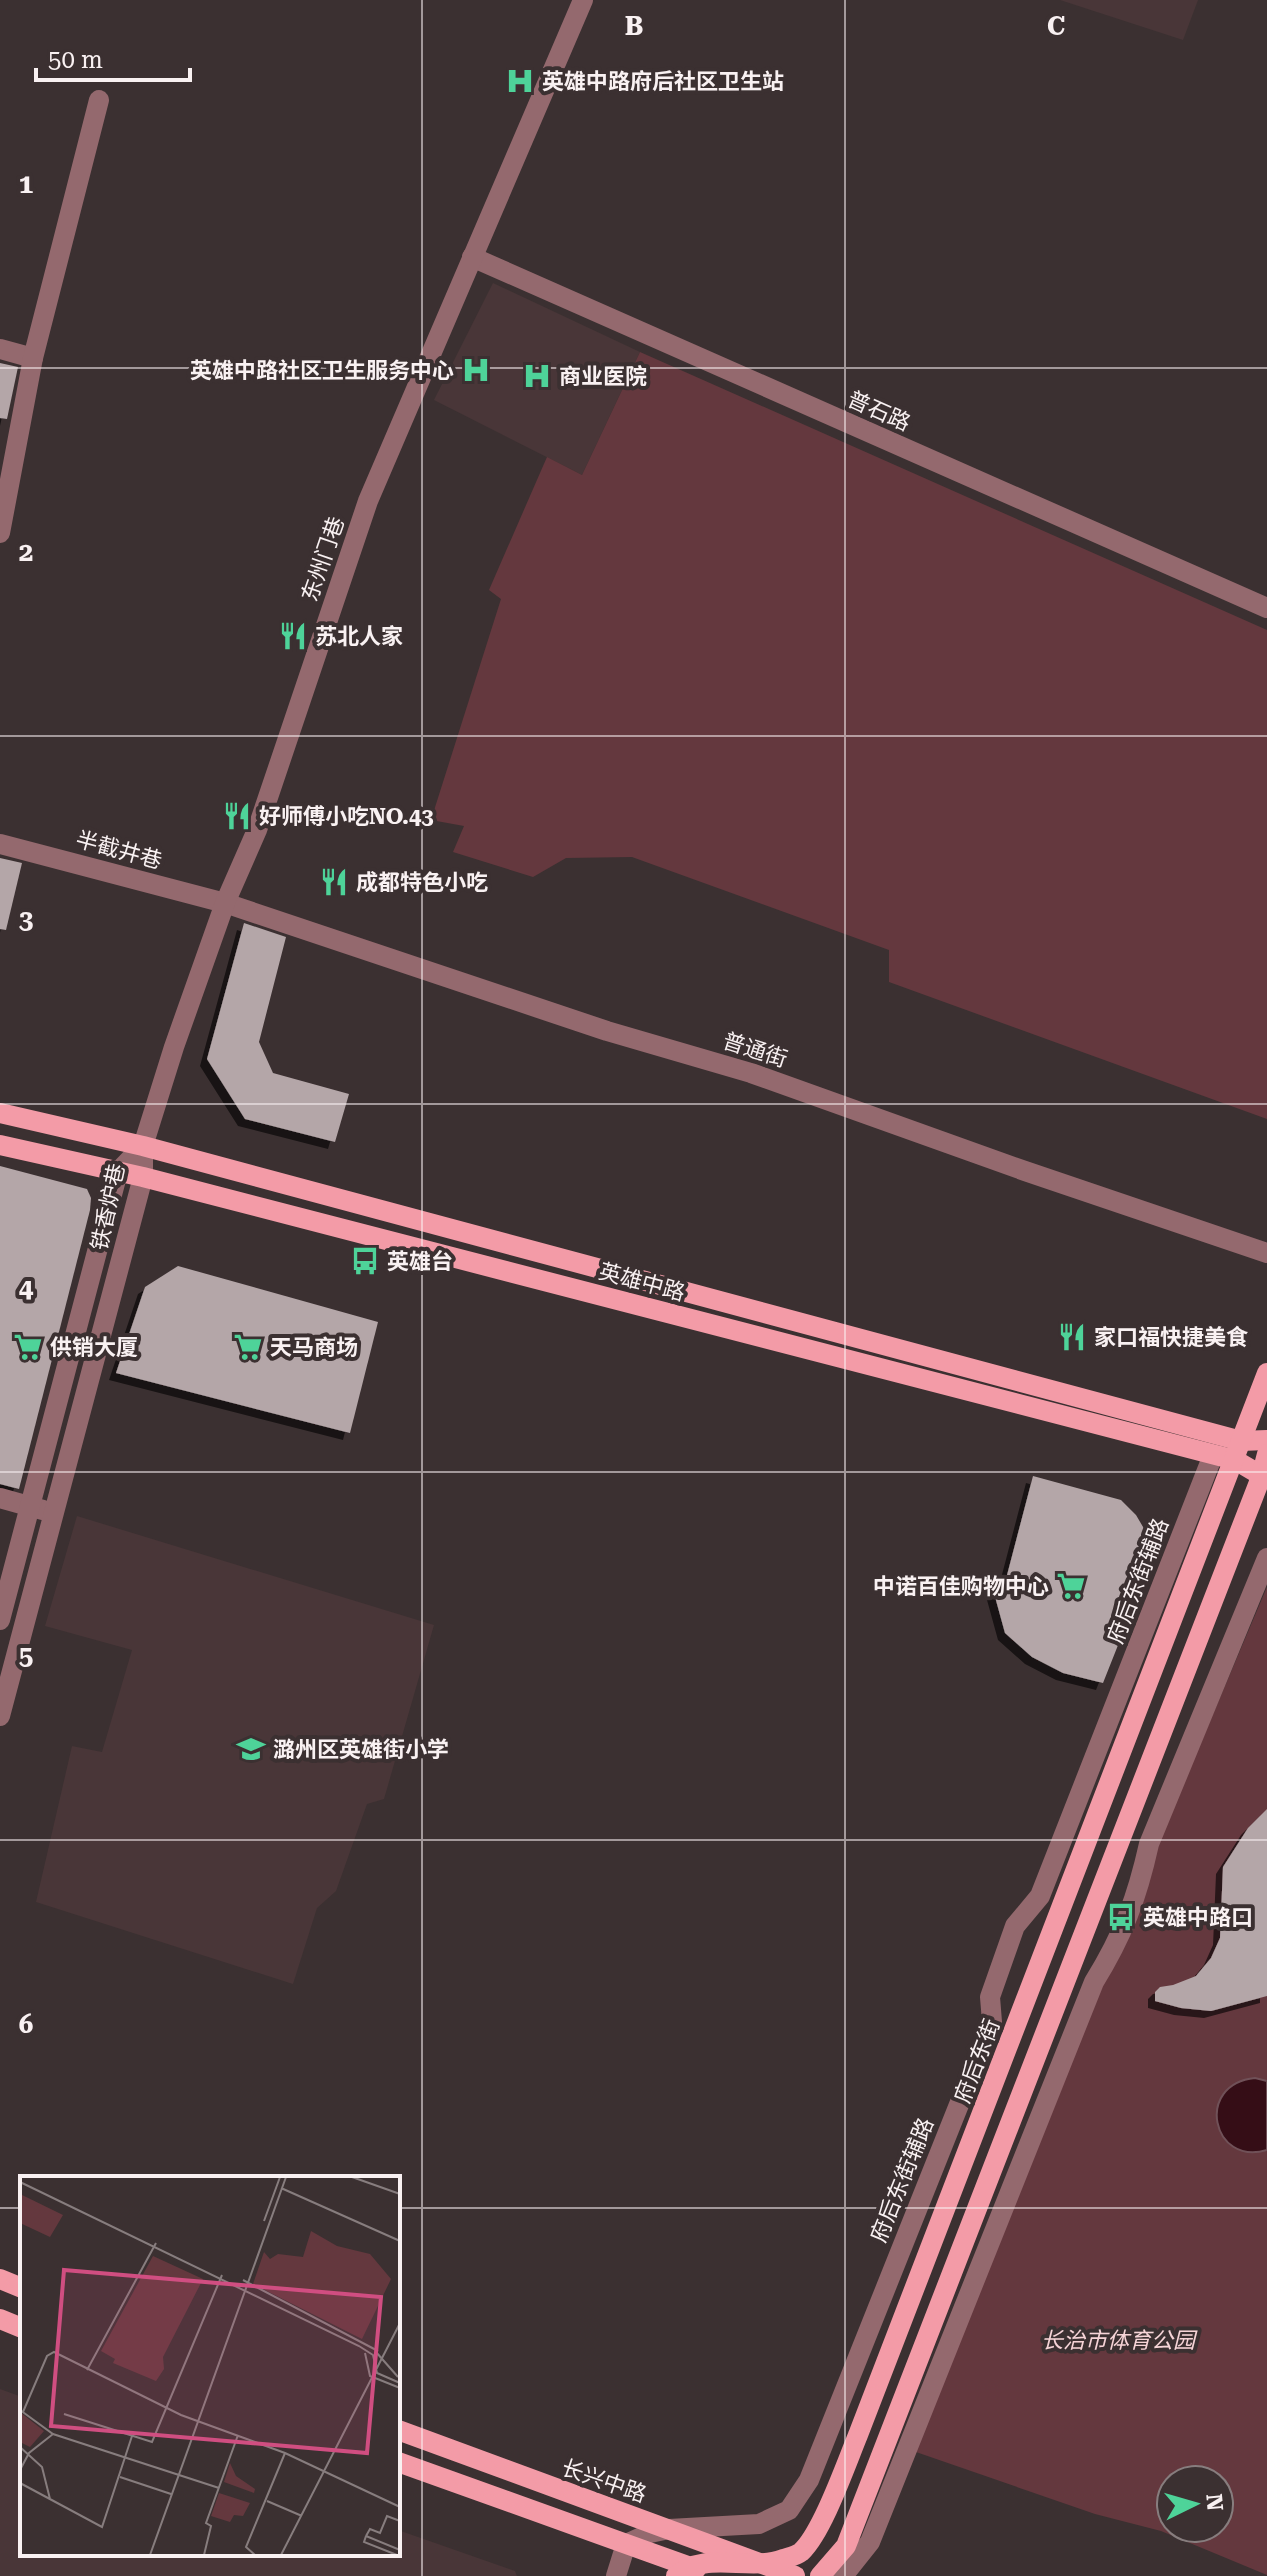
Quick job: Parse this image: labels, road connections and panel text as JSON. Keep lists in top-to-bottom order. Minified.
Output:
{"streets":{"main road":["英雄中路","府后东街","长兴中路"],"street":["普石路","东州门巷","半截井巷","普通街","铁香炉巷","府后东街辅路"]},"crossings":[["普石路","东州门巷"],["东州门巷","半截井巷"],["东州门巷","普通街"],["东州门巷","铁香炉巷"],["东州门巷","英雄中路"],["半截井巷","普通街"],["铁香炉巷","英雄中路"],["英雄中路","府后东街辅路"],["英雄中路","府后东街"],["府后东街辅路","长兴中路"],["府后东街","长兴中路"]],"parks":["长治市体育公园"],"places":{"hospital":["英雄中路府后社区卫生站","英雄中路社区卫生服务中心","商业医院"],"restaurant":["苏北人家","好师傅小吃NO.43","成都特色小吃","家口福快捷美食"],"bus stop":["英雄台","英雄中路口"],"supermarket":["供销大厦","天马商场","中诺百佳购物中心"],"school or university":["潞州区英雄街小学"]},"scale_bar":"50 m","north":"right","grid":{"columns":["B","C"],"rows":["1","2","3","4","5","6"]}}
